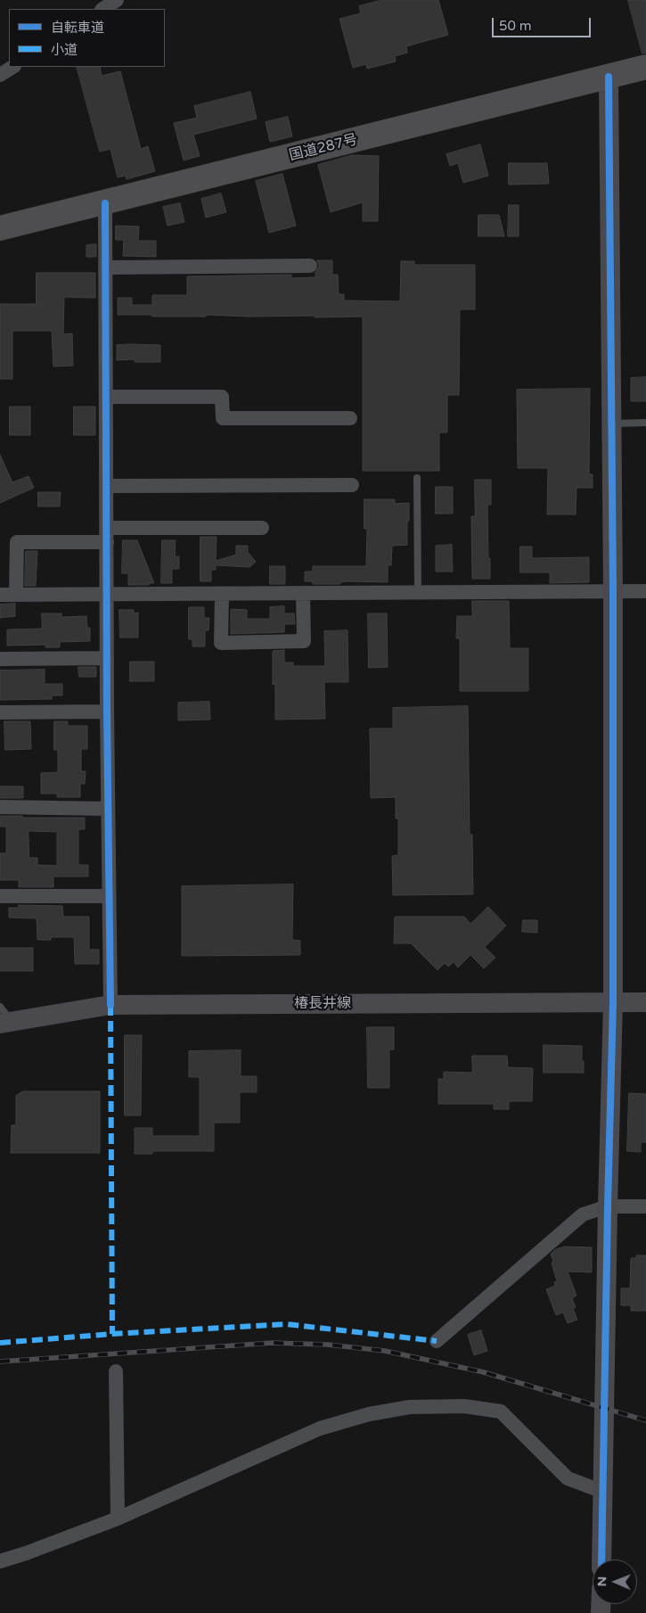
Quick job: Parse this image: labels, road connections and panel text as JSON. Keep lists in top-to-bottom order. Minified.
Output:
{"streets":{"highway":["国道287号"],"street":["椿長井線"]},"legend":["自転車道","小道"],"scale_bar":"50 m","north":"left"}
